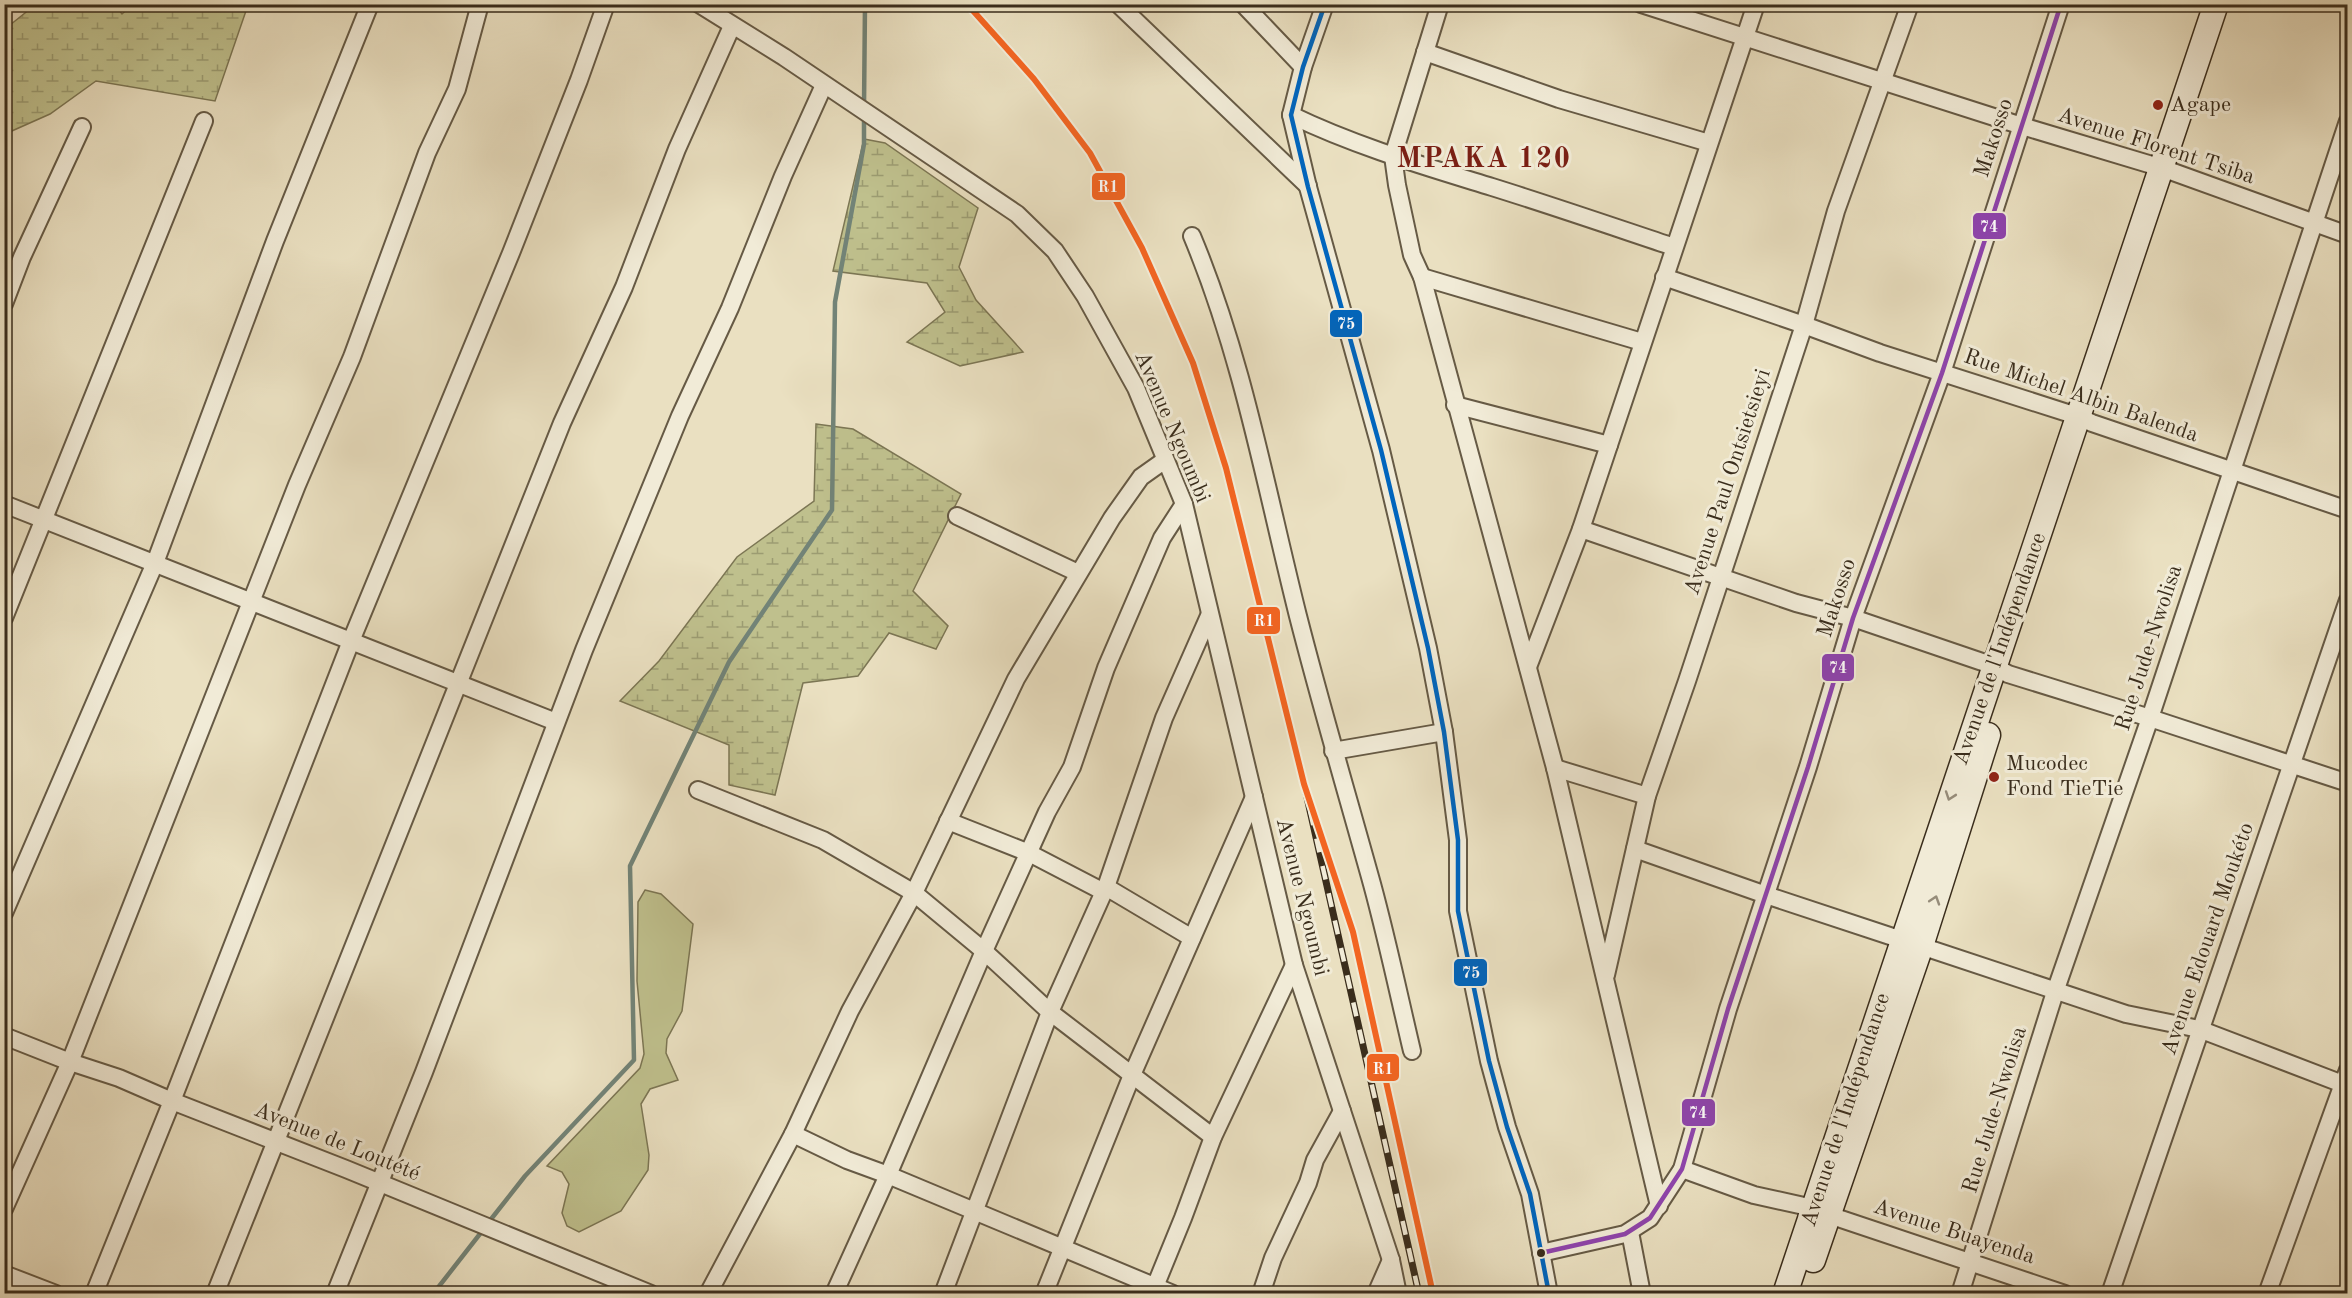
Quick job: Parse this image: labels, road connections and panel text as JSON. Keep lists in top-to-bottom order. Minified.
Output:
{"streets":{"street":["Makosso","Avenue Florent Tsiba","Rue Michel Albin Balenda","Avenue Ngoumbi","Avenue Paul Ontsietsieyi","Rue Jude-Nwolisa","Avenue de l'Indépendance","Avenue Edouard Moukéto","Avenue de Loutété","Avenue Buayenda"]},"crossings":[["Makosso","Avenue Florent Tsiba"],["Makosso","Rue Michel Albin Balenda"],["Makosso","Avenue Buayenda"],["Avenue Florent Tsiba","Avenue Paul Ontsietsieyi"],["Avenue Florent Tsiba","Rue Jude-Nwolisa"],["Avenue Florent Tsiba","Avenue de l'Indépendance"],["Rue Michel Albin Balenda","Avenue Paul Ontsietsieyi"],["Rue Michel Albin Balenda","Rue Jude-Nwolisa"],["Rue Michel Albin Balenda","Avenue de l'Indépendance"],["Rue Jude-Nwolisa","Avenue Buayenda"],["Avenue de l'Indépendance","Avenue Buayenda"]],"districts":["MPAKA 120"],"places":["Agape","Mucodec Fond TieTie"],"lines":["transit line R1","transit line 75","transit line 74"]}
